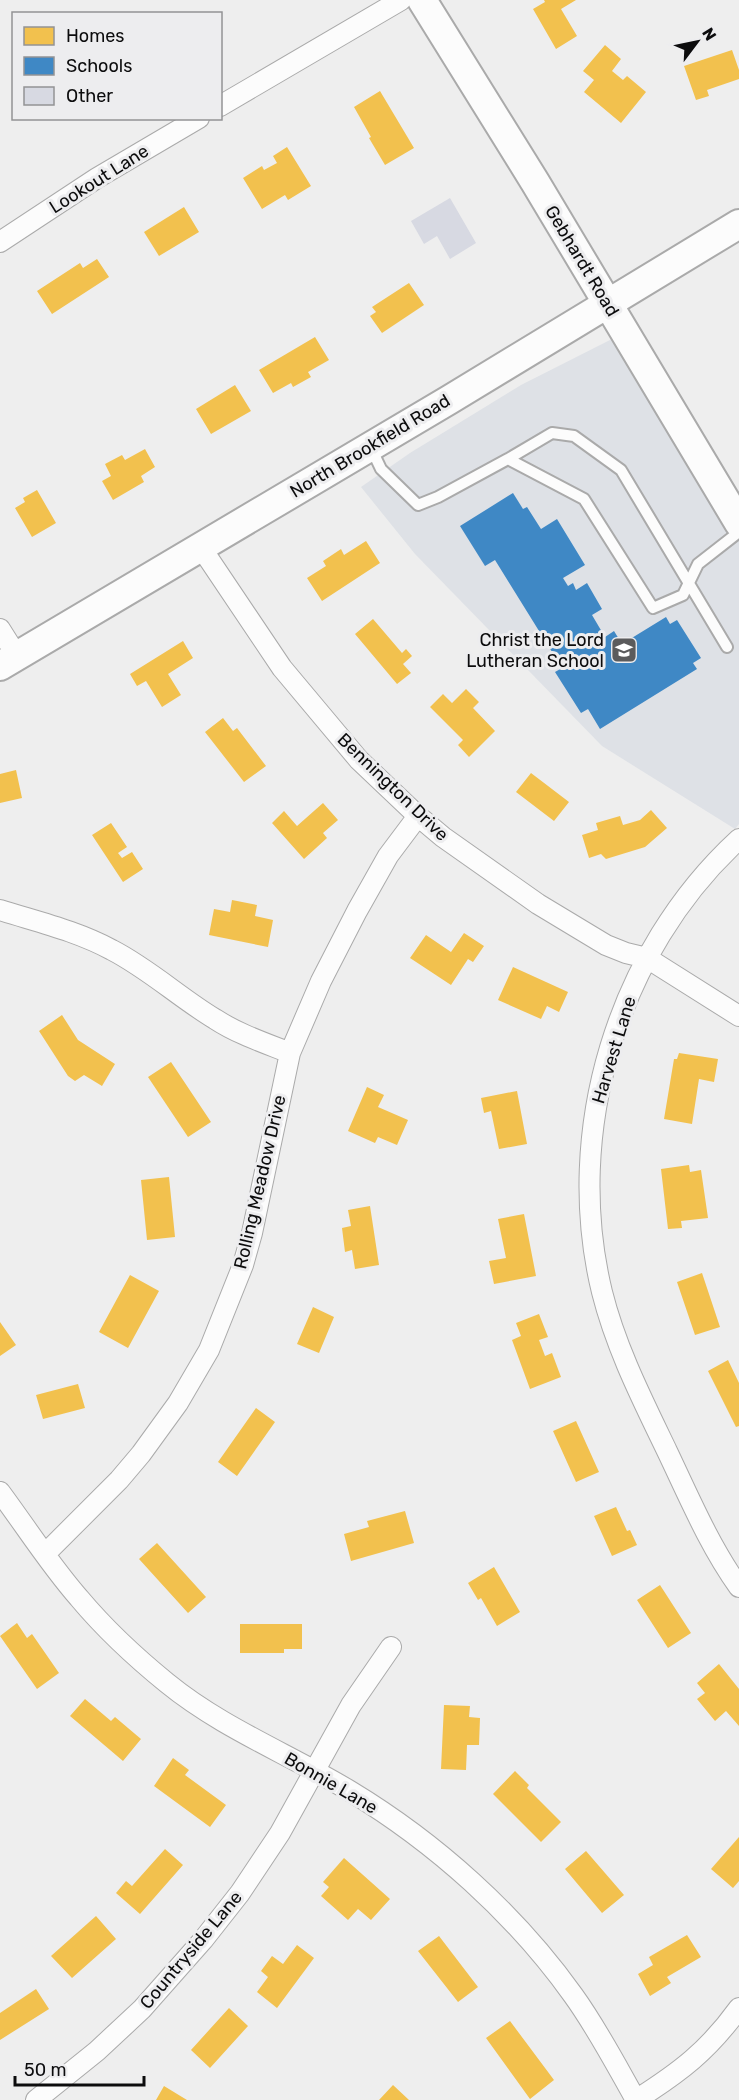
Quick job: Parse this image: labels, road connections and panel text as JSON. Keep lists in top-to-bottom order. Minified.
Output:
{"streets":{"street":["Lookout Lane","Gebhardt Road","North Brookfield Road","Bennington Drive","Harvest Lane","Rolling Meadow Drive","Bonnie Lane","Countryside Lane"]},"crossings":[["Gebhardt Road","North Brookfield Road"],["North Brookfield Road","Bennington Drive"],["Bennington Drive","Harvest Lane"],["Bennington Drive","Rolling Meadow Drive"],["Rolling Meadow Drive","Bonnie Lane"],["Bonnie Lane","Countryside Lane"]],"places":{"school or university":["Christ the Lord Lutheran School"]},"legend":["Homes","Schools","Other"],"scale_bar":"50 m","north":"top right"}
